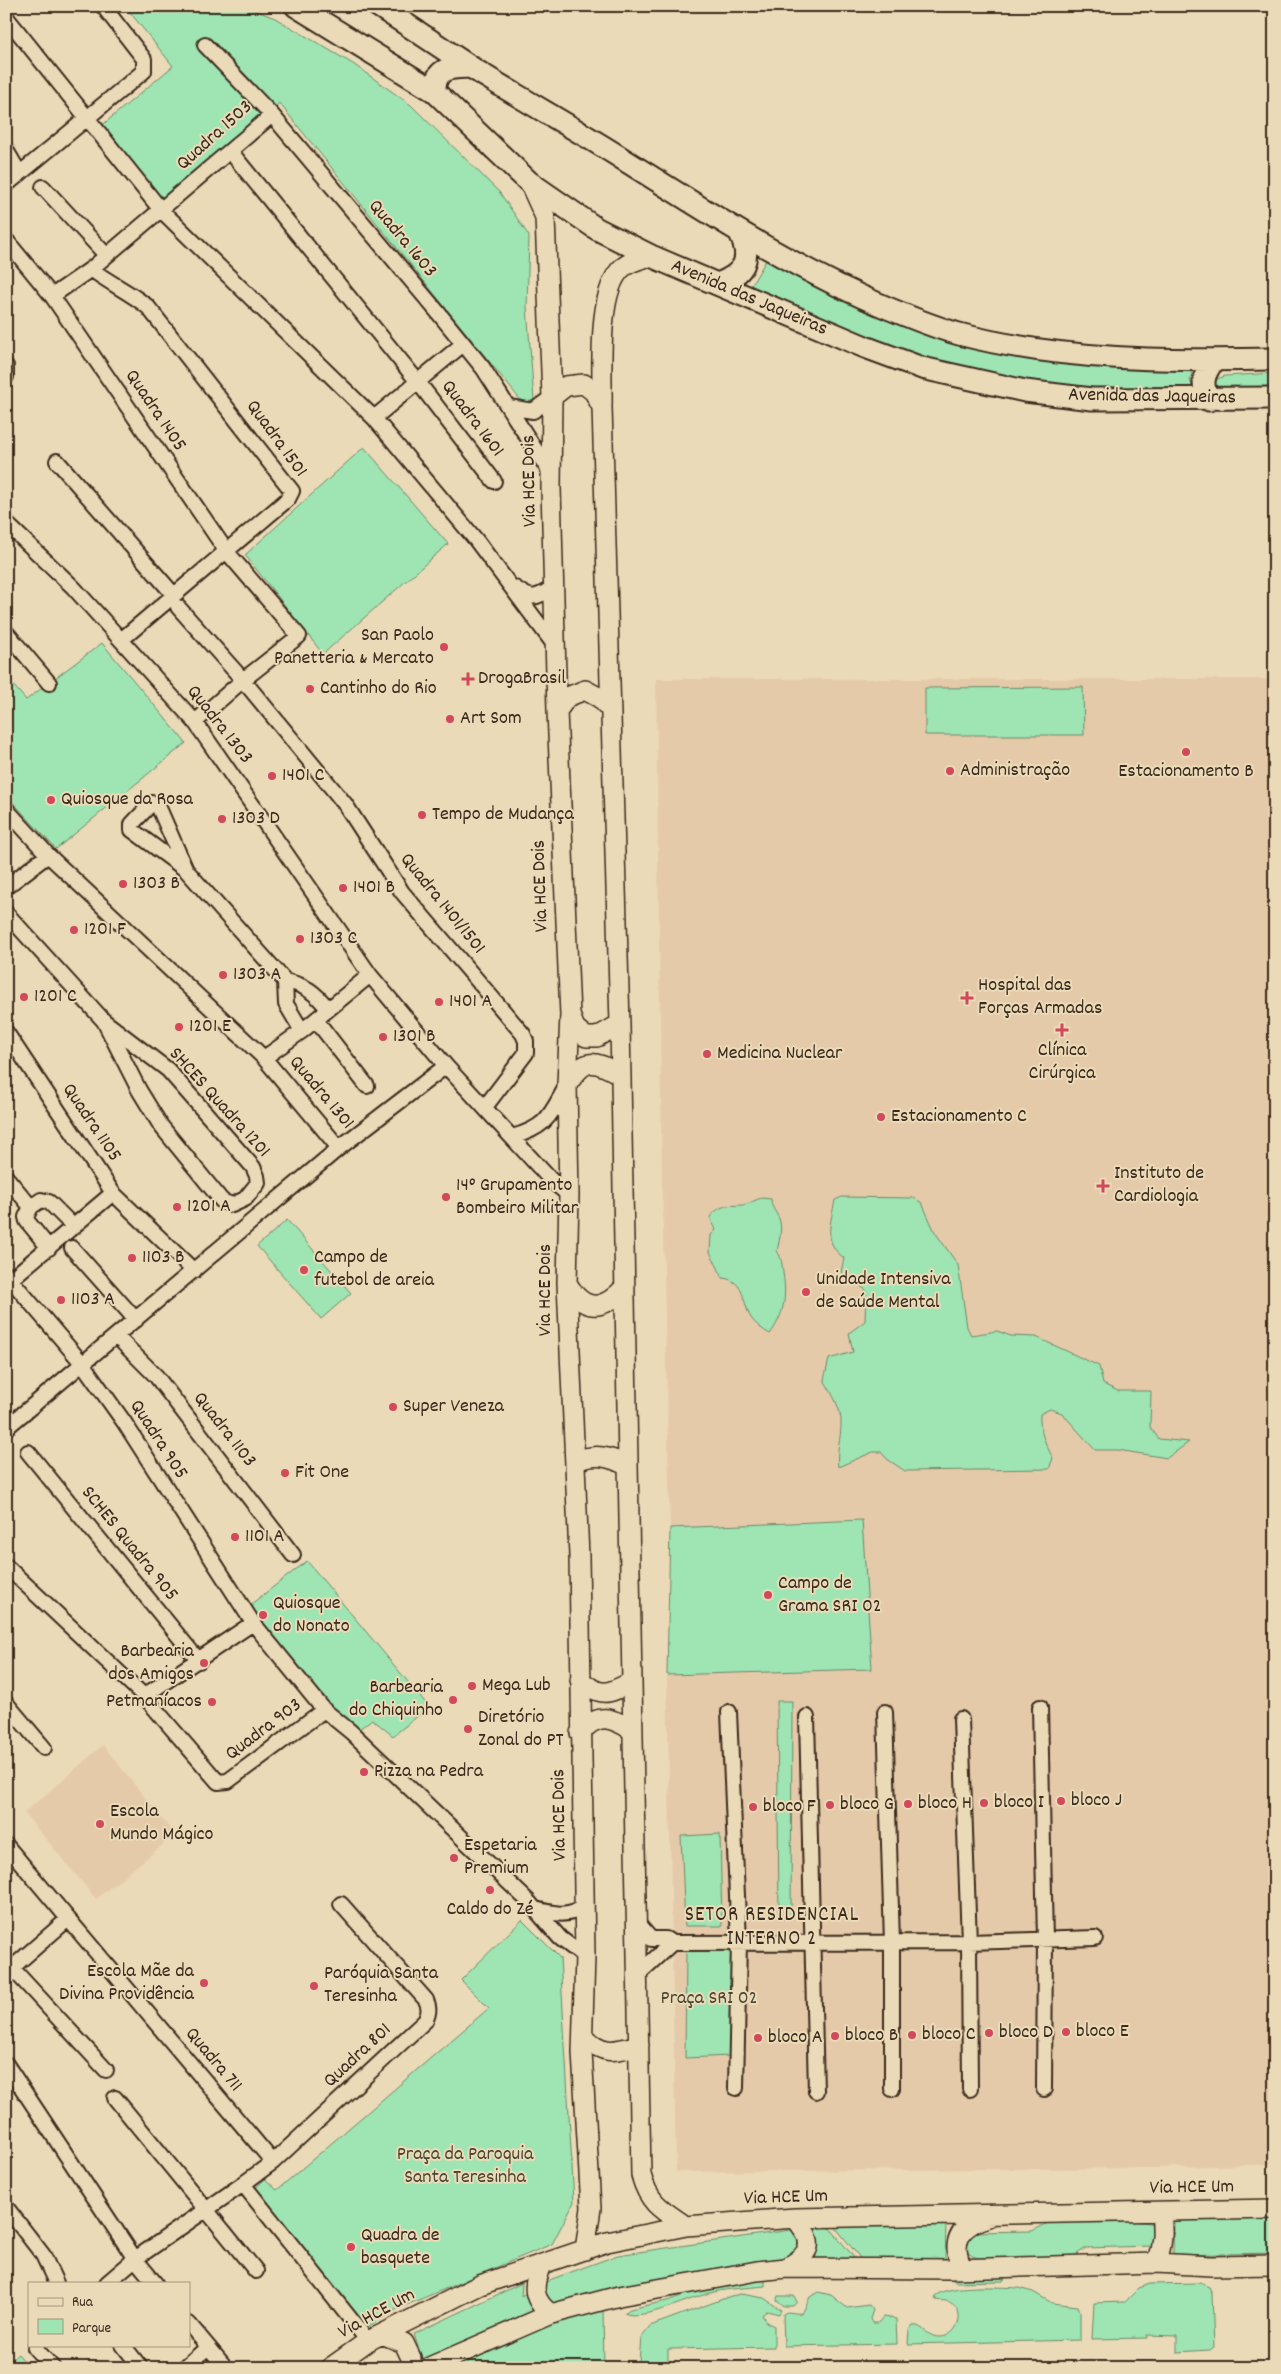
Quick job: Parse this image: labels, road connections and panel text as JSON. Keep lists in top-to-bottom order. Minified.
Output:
{"streets":{"main road":["Avenida das Jaqueiras","Via HCE Dois","Via HCE Um"],"street":["Quadra 1503","Quadra 1603","Quadra 1405","Quadra 1601","Quadra 1501","Quadra 1303","Quadra 1401/1501","Quadra 1301","SHCES Quadra 1201","Quadra 1105","Quadra 1103","Quadra 905","SCHES Quadra 905","Quadra 903","Quadra 801","Quadra 711"]},"crossings":[["Quadra 1503","Quadra 1603"],["Quadra 1503","Quadra 1405"],["Quadra 1503","Quadra 1501"],["Quadra 1603","Quadra 1601"],["Avenida das Jaqueiras","Via HCE Dois"],["Quadra 1405","Quadra 1501"],["Quadra 1601","Via HCE Dois"],["Via HCE Dois","Via HCE Um"],["Quadra 1303","Quadra 1301"],["Quadra 905","Quadra 903"],["Quadra 801","Quadra 711"]],"districts":["SETOR RESIDENCIAL INTERNO 2"],"parks":["Praça SRI 02","Praça da Paroquia Santa Teresinha"],"places":{"other":["San Paolo Panetteria & Mercato","Cantinho do Rio","Art Som","Estacionamento B","Administração","1401 C","Quiosque da Rosa","Tempo de Mudança","1303 D","1303 B","1401 B","1201 F","1303 C","1303 A","1201 C","1401 A","1201 E","1301 B","Medicina Nuclear","Estacionamento C","14° Grupamento Bombeiro Militar","1201 A","1103 B","Campo de futebol de areia","Unidade Intensiva de Saúde Mental","1103 A","Super Veneza","Fit One","1101 A","Campo de Grama SRI 02","Quiosque do Nonato","Barbearia dos Amigos","Mega Lub","Barbearia do Chiquinho","Petmaníacos","Diretório Zonal do PT","Pizza na Pedra","bloco J","bloco I","bloco H","bloco G","bloco F","Escola Mundo Mágico","Espetaria Premium","Caldo do Zé","Escola Mãe da Divina Providência","Paróquia Santa Teresinha","bloco E","bloco D","bloco C","bloco B","bloco A","Quadra de basquete"],"health":["DrogaBrasil","Hospital das Forças Armadas","Clínica Cirúrgica","Instituto de Cardiologia"]},"legend":["Rua","Parque"]}
